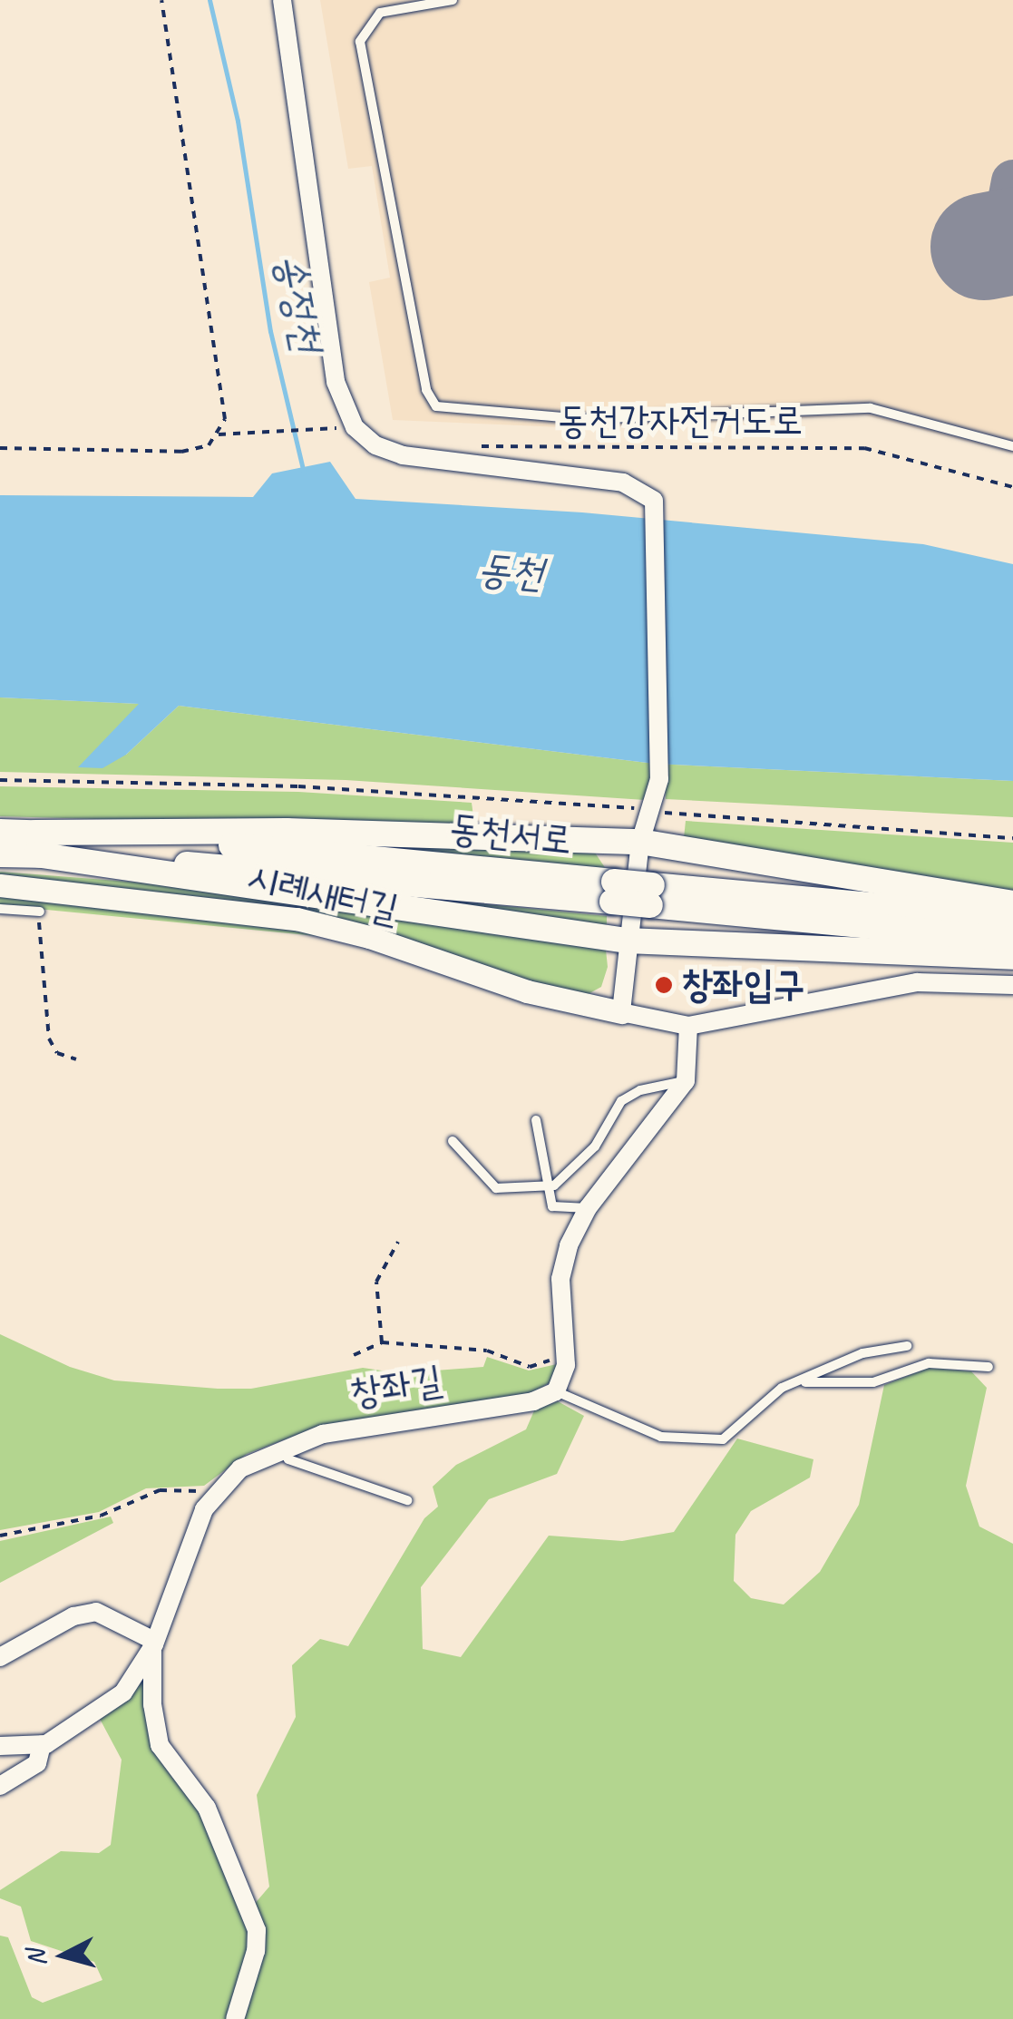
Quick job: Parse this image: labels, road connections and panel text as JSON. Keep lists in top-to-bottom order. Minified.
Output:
{"streets":{"main road":["동천서로"],"street":["시례새터길","창좌길"],"path":["동천강자전거도로"]},"water":["송정천","동천"],"places":["창좌입구"],"north":"left"}
